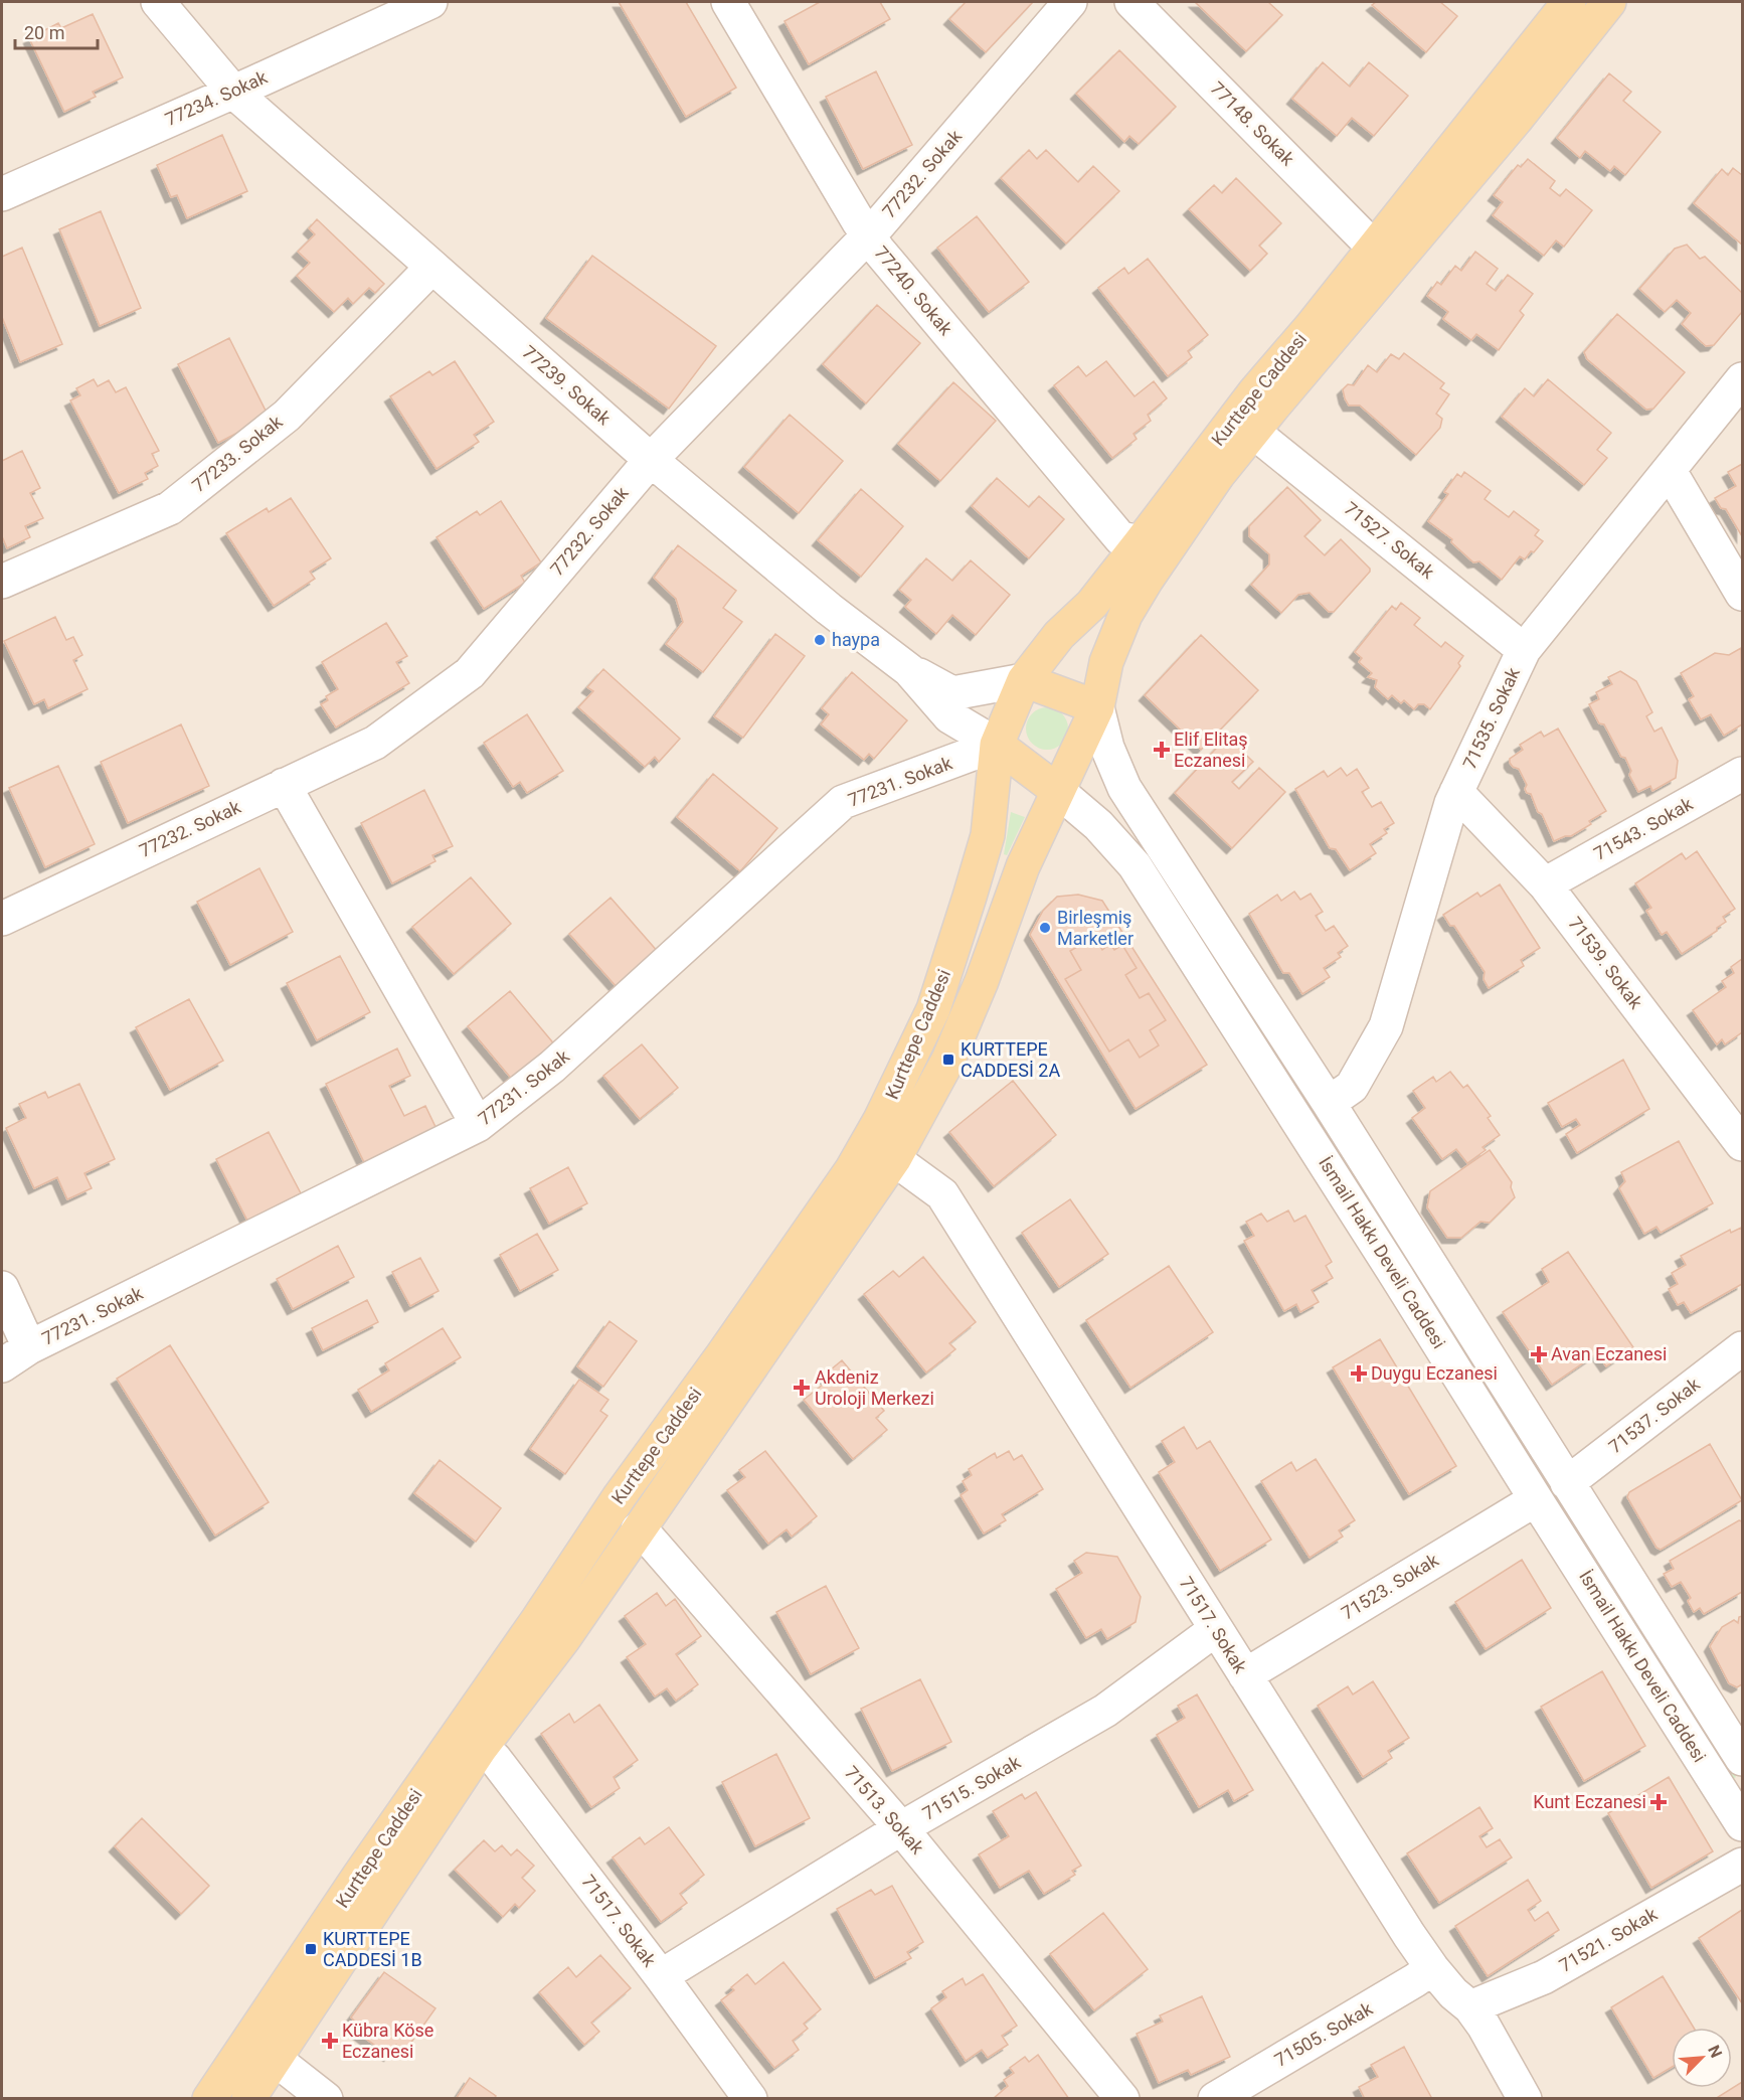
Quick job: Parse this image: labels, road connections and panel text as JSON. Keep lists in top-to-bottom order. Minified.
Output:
{"streets":{"main road":["Kurttepe Caddesi"],"street":["77234. Sokak","77148. Sokak","77232. Sokak","77240. Sokak","77239. Sokak","77233. Sokak","71527. Sokak","71535. Sokak","77231. Sokak","71543. Sokak","71539. Sokak","İsmail Hakkı Develi Caddesi","71537. Sokak","71523. Sokak","71517. Sokak","71515. Sokak","71513. Sokak","71521. Sokak","71505. Sokak"]},"crossings":[["77234. Sokak","77239. Sokak"],["77148. Sokak","Kurttepe Caddesi"],["77232. Sokak","77240. Sokak"],["77232. Sokak","77239. Sokak"],["77240. Sokak","Kurttepe Caddesi"],["77239. Sokak","Kurttepe Caddesi"],["77239. Sokak","77233. Sokak"],["77239. Sokak","77231. Sokak"],["Kurttepe Caddesi","71527. Sokak"],["Kurttepe Caddesi","77231. Sokak"],["Kurttepe Caddesi","İsmail Hakkı Develi Caddesi"],["Kurttepe Caddesi","71517. Sokak"],["Kurttepe Caddesi","71513. Sokak"],["71527. Sokak","71535. Sokak"],["71535. Sokak","71539. Sokak"],["71535. Sokak","İsmail Hakkı Develi Caddesi"],["71543. Sokak","71539. Sokak"],["İsmail Hakkı Develi Caddesi","71537. Sokak"],["İsmail Hakkı Develi Caddesi","71523. Sokak"],["71523. Sokak","71517. Sokak"],["71517. Sokak","71515. Sokak"],["71517. Sokak","71521. Sokak"],["71517. Sokak","71505. Sokak"],["71515. Sokak","71513. Sokak"]],"places":{"other":["haypa","Birleşmiş Marketler"],"health":["Elif Elitaş Eczanesi","Avan Eczanesi","Duygu Eczanesi","Akdeniz Uroloji Merkezi","Kunt Eczanesi","Kübra Köse Eczanesi"],"transit":["KURTTEPE CADDESİ 2A","KURTTEPE CADDESİ 1B"]},"scale_bar":"20 m","north":"top right"}
